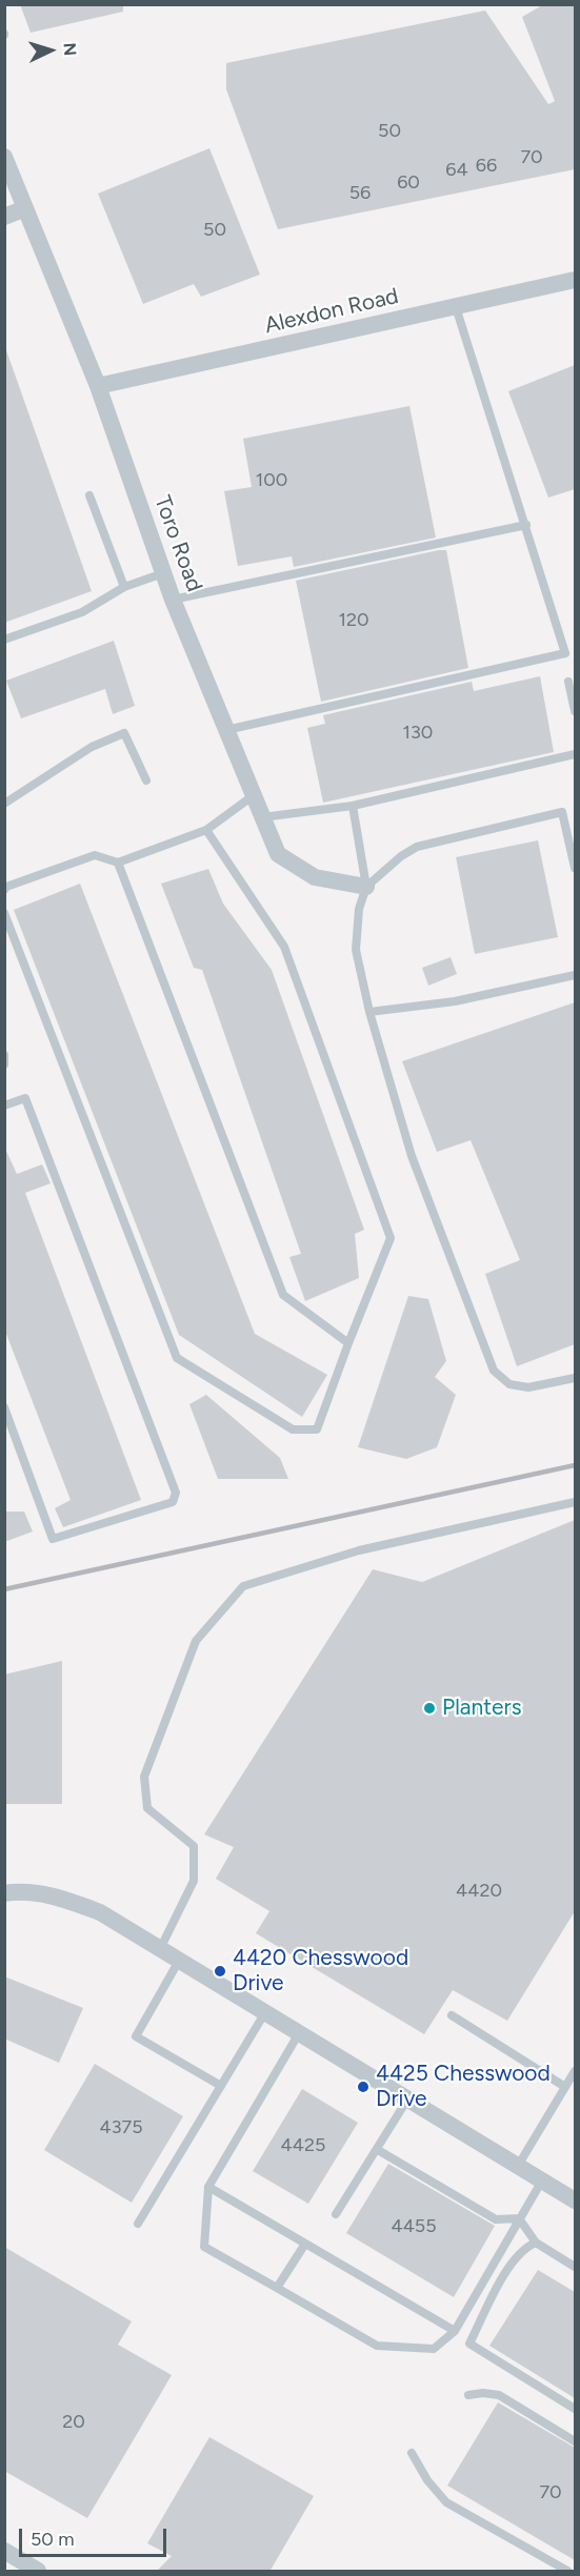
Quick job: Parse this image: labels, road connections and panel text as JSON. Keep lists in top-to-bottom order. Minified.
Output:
{"streets":{"street":["Alexdon Road","Toro Road"]},"crossings":[["Alexdon Road","Toro Road"]],"places":["Planters","4420 Chesswood Drive","4425 Chesswood Drive"],"house_numbers":["50","70","66","64","60","56","50","100","120","130","4420","4375","4425","4455","20","70"],"scale_bar":"50 m","north":"right"}
